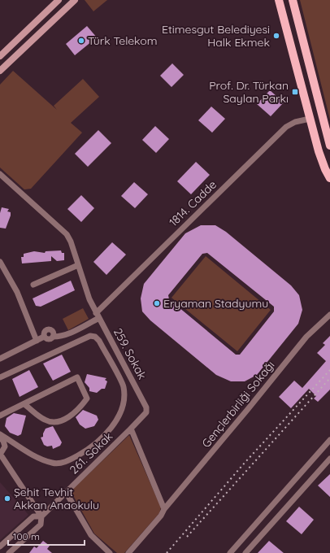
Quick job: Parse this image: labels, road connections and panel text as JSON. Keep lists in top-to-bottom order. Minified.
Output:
{"streets":{"street":["1814. Cadde","259. Sokak","Gençlerbirliği Sokağı","261. Sokak"]},"crossings":[["1814. Cadde","259. Sokak"],["259. Sokak","261. Sokak"]],"places":{"other":["Etimesgut Belediyesi Halk Ekmek","Türk Telekom","Eryaman Stadyumu","Şehit Tevhit Akkan Anaokulu"],"transit":["Prof. Dr. Türkan Saylan Parkı"]},"scale_bar":"100 m"}
